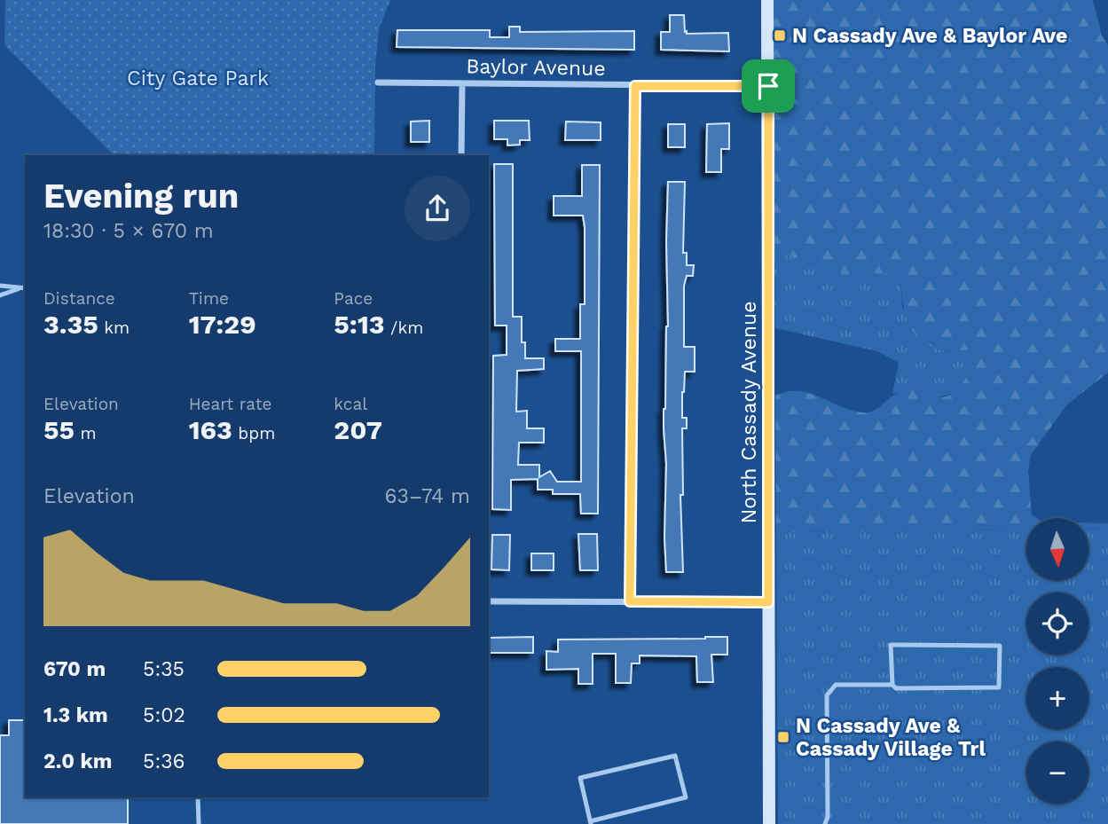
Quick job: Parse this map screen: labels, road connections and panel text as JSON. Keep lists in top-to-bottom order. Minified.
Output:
{"streets":{"main road":["North Cassady Avenue"],"street":["Baylor Avenue"]},"crossings":[["Baylor Avenue","North Cassady Avenue"]],"parks":["City Gate Park"],"places":{"transit":["N Cassady Ave & Baylor Ave","N Cassady Ave & Cassady Village Trl"]},"north":"bottom","page":{"heading":["Evening run","18:30 · 5 × 670 m"],"stats":[["Distance","3.35 km"],["Time","17:29"],["Pace","5:13 /km"],["Elevation","55 m"],["Heart rate","163 bpm"],["kcal","207"]],"chart":["Elevation","63–74 m"],"map_buttons":["+","−"],"list":[{"name":"670 m","note":"5:35"},{"name":"1.3 km","note":"5:02"},{"name":"2.0 km","note":"5:36"}]}}
